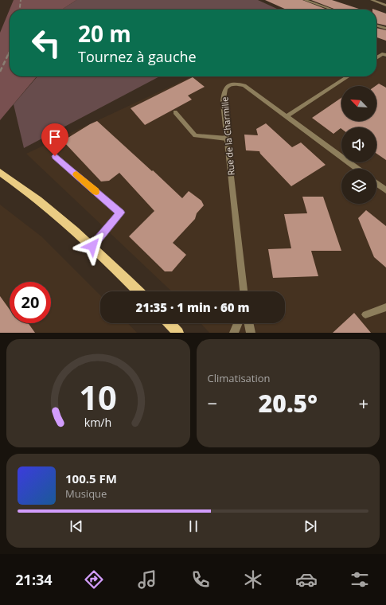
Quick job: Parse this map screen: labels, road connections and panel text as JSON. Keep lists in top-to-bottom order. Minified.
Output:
{"streets":{"street":["Rue de la Charmille"]},"north":"top left","page":{"turn":["20 m","Tournez à gauche"],"limit":"20","trip":"21:35 · 1 min · 60 m","tile":"Climatisation","heat":["−","20.5°","+"],"song":["100.5 FM","Musique"],"tabs":"21:34","gauge":["10","km/h"]}}
